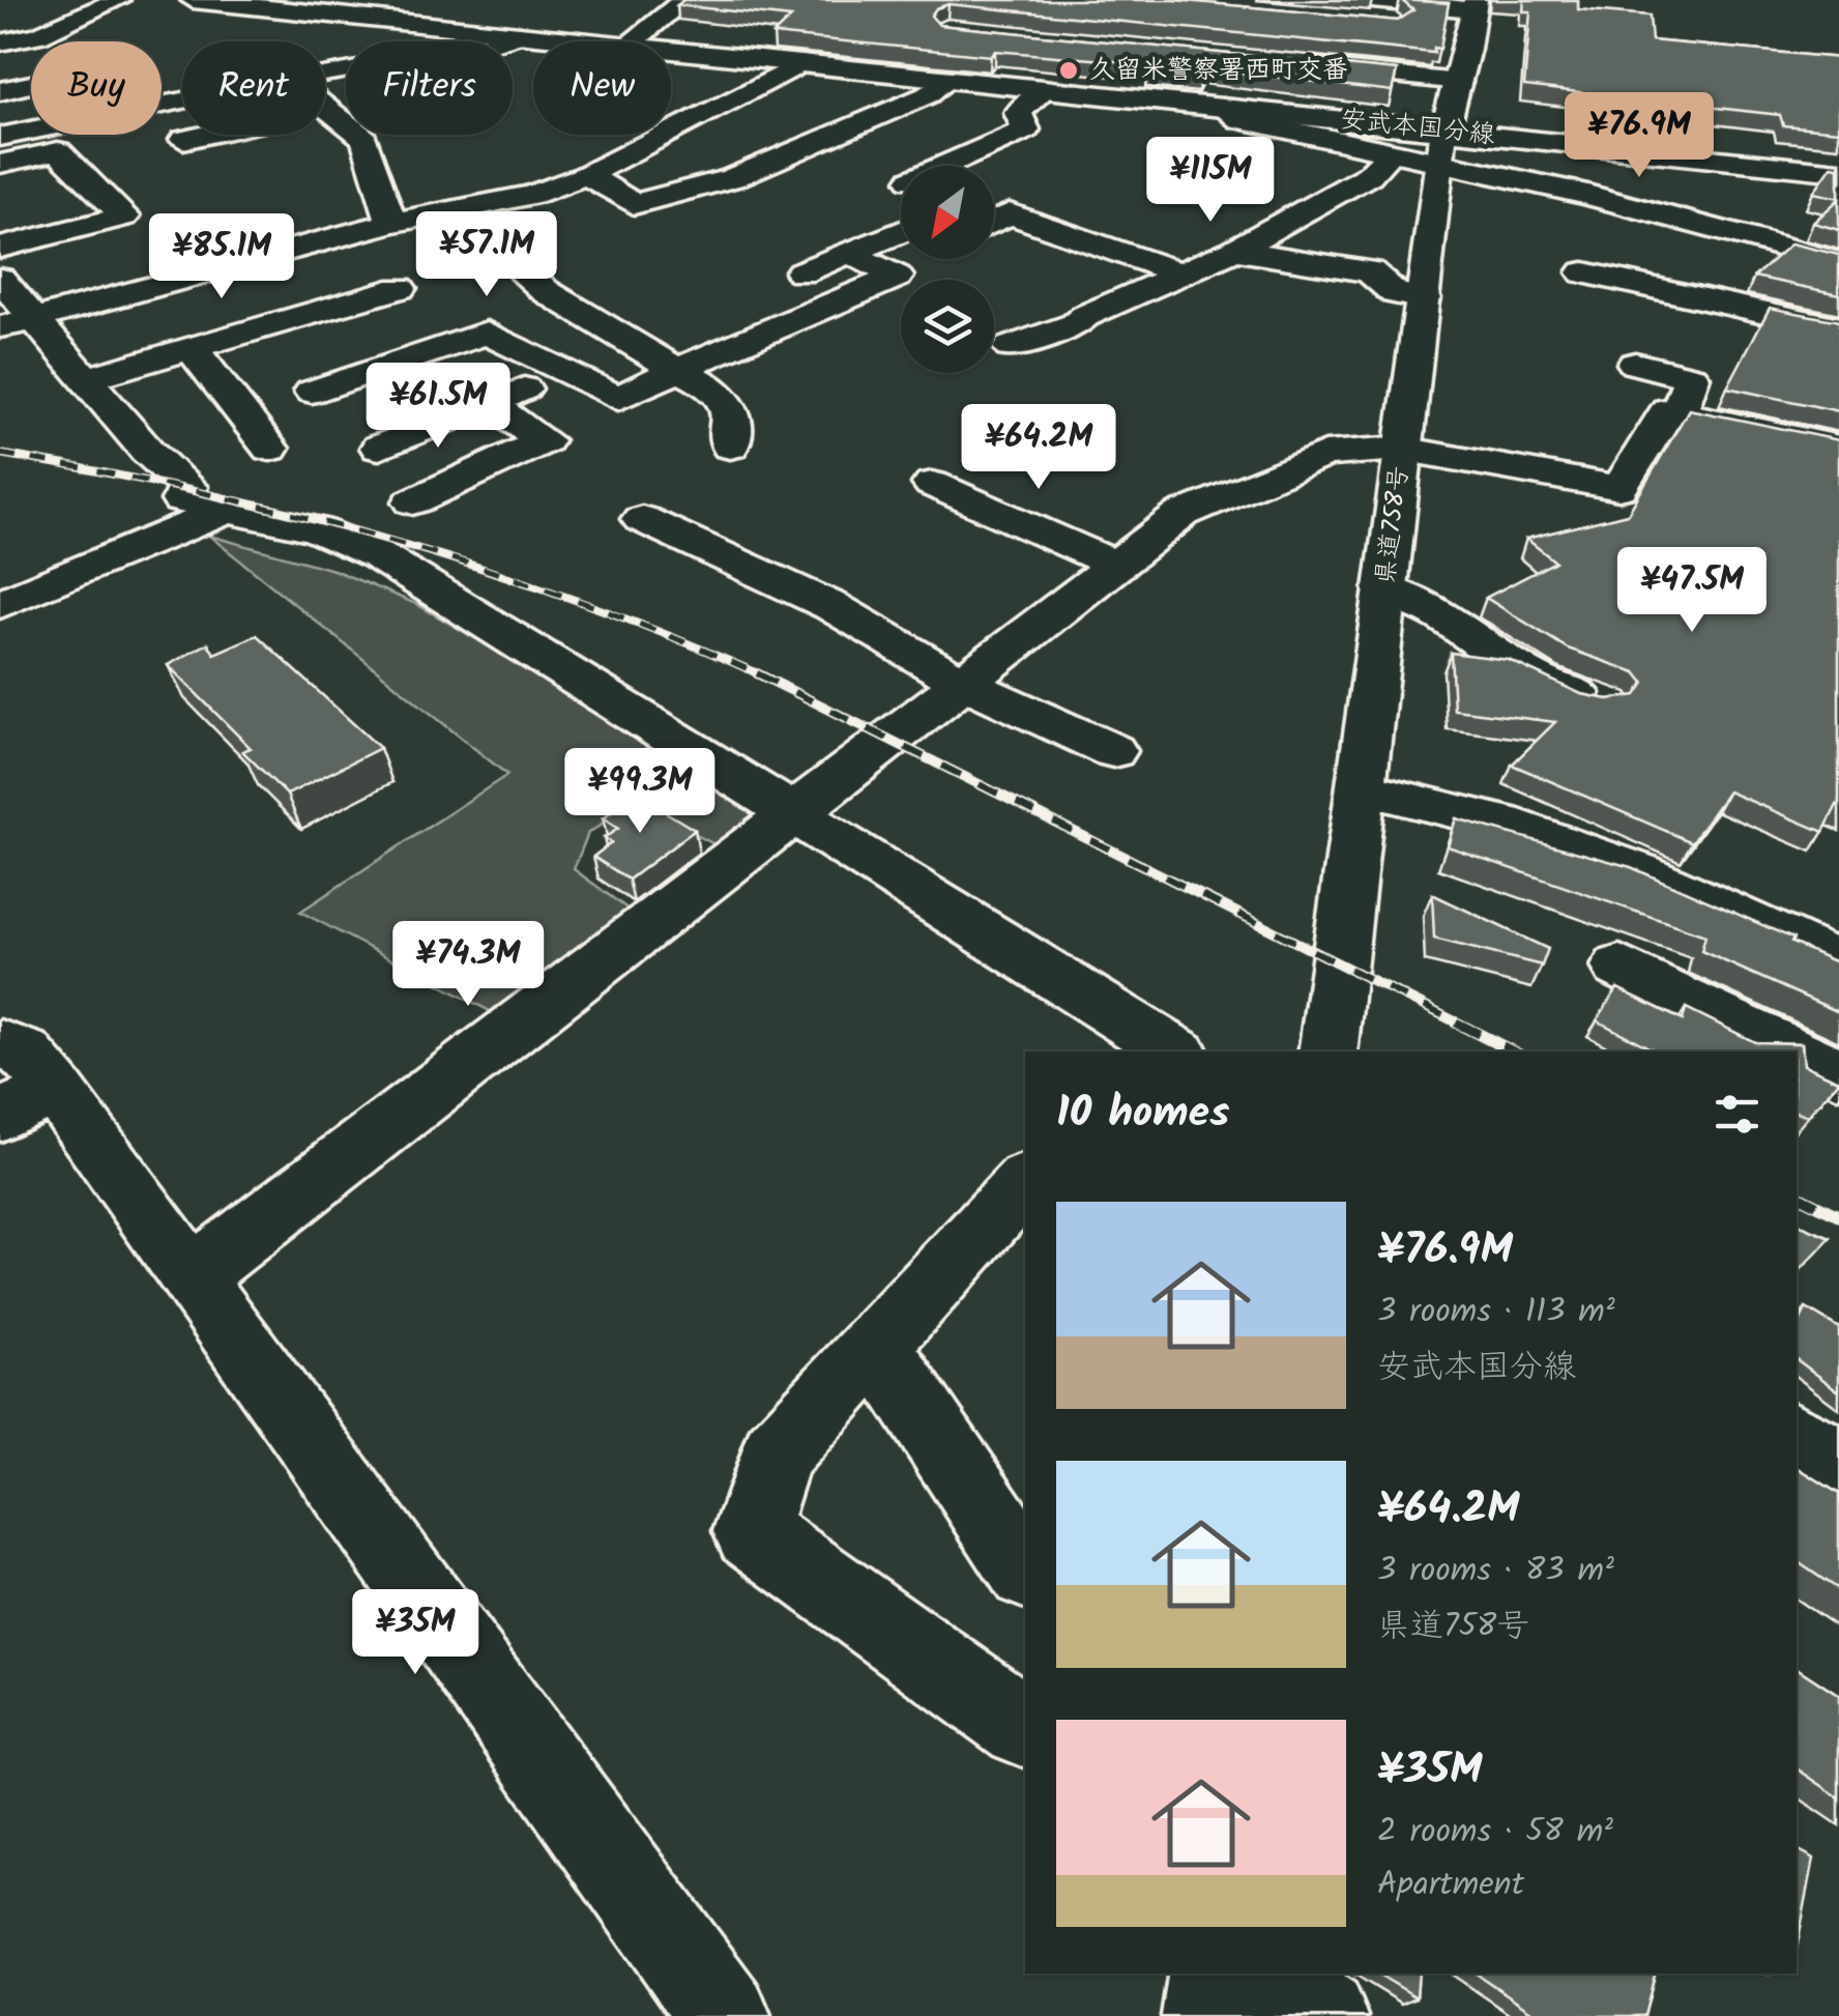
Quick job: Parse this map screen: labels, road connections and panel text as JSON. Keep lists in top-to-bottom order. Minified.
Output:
{"streets":{"street":["安武本国分線","県道758号"]},"crossings":[["安武本国分線","県道758号"]],"places":["久留米警察署西町交番"],"north":"bottom left","page":{"chip":["Buy","Rent","Filters","New"],"price":["¥76.9M","¥115M","¥57.1M","¥85.1M","¥61.5M","¥64.2M","¥47.5M","¥99.3M","¥74.3M","¥35M"],"heading":"10 homes","list":[{"name":"¥76.9M","note":"3 rooms · 113 m² · 安武本国分線"},{"name":"¥64.2M","note":"3 rooms · 83 m² · 県道758号"},{"name":"¥35M","note":"2 rooms · 58 m² · Apartment"}]}}
